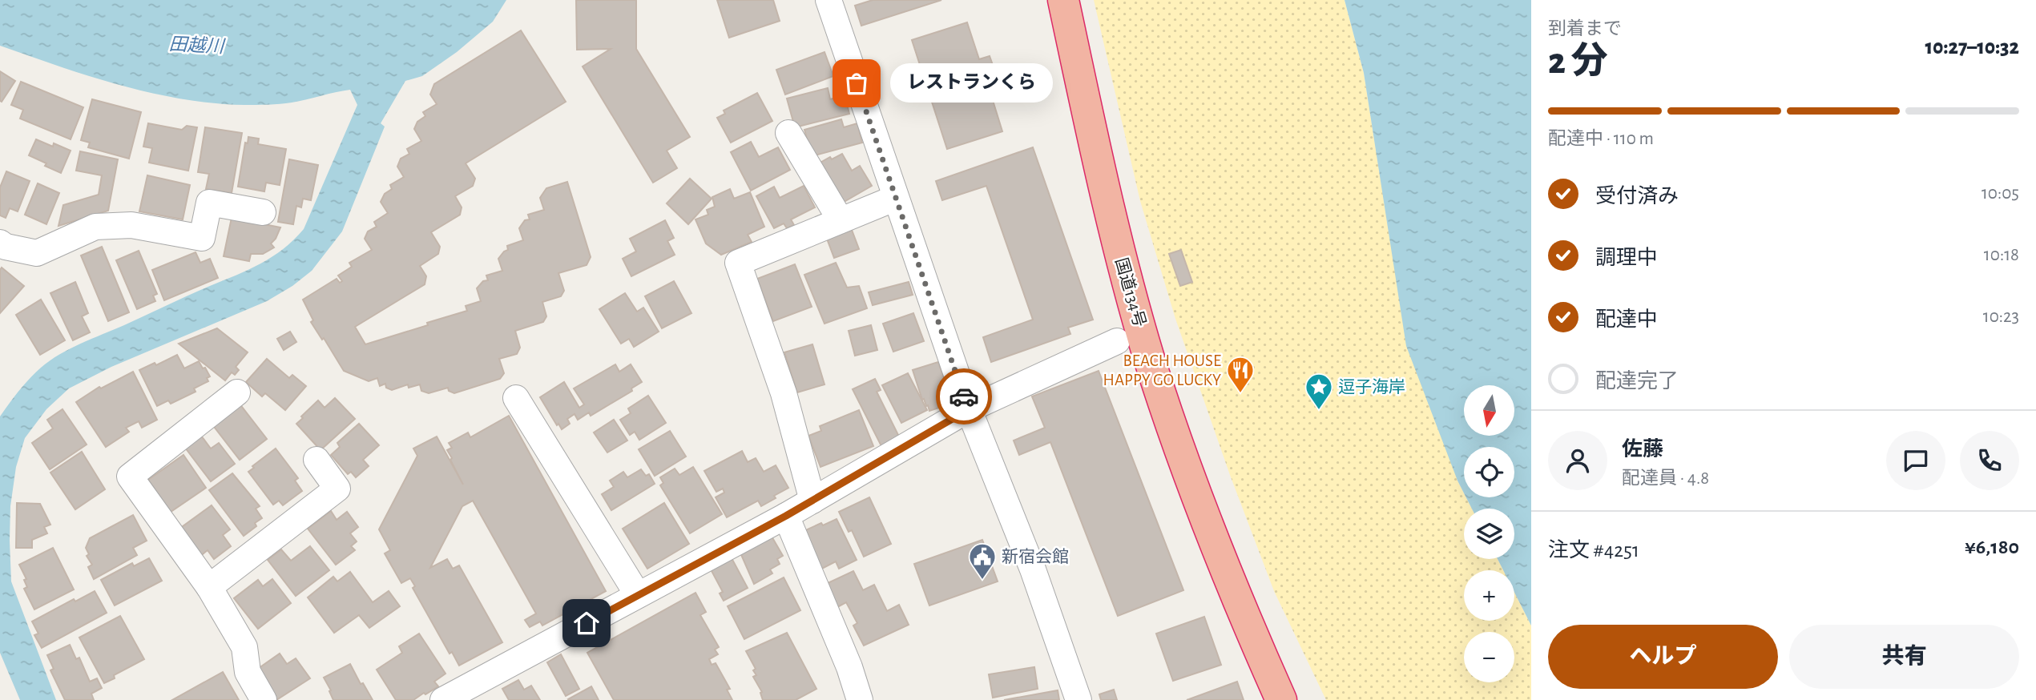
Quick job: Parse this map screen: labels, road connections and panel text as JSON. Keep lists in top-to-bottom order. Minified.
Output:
{"streets":{"highway":["国道134号"]},"water":["田越川"],"places":{"other":["レストランくら"],"restaurant":["BEACH HOUSE HAPPY GO LUCKY"],"place":["逗子海岸"],"public building":["新宿会館"]},"north":"bottom","page":{"heading":["2 分","到着まで","10:27–10:32"],"panel":["佐藤","配達員 · 4.8","注文 #4251","¥6,180"],"bubble":"レストランくら","bar":"配達中 · 110 m","list":[["受付済み","10:05"],["調理中","10:18"],["配達中","10:23"],"配達完了"],"map_buttons":["+","−"],"buttons":["ヘルプ","共有"]}}
